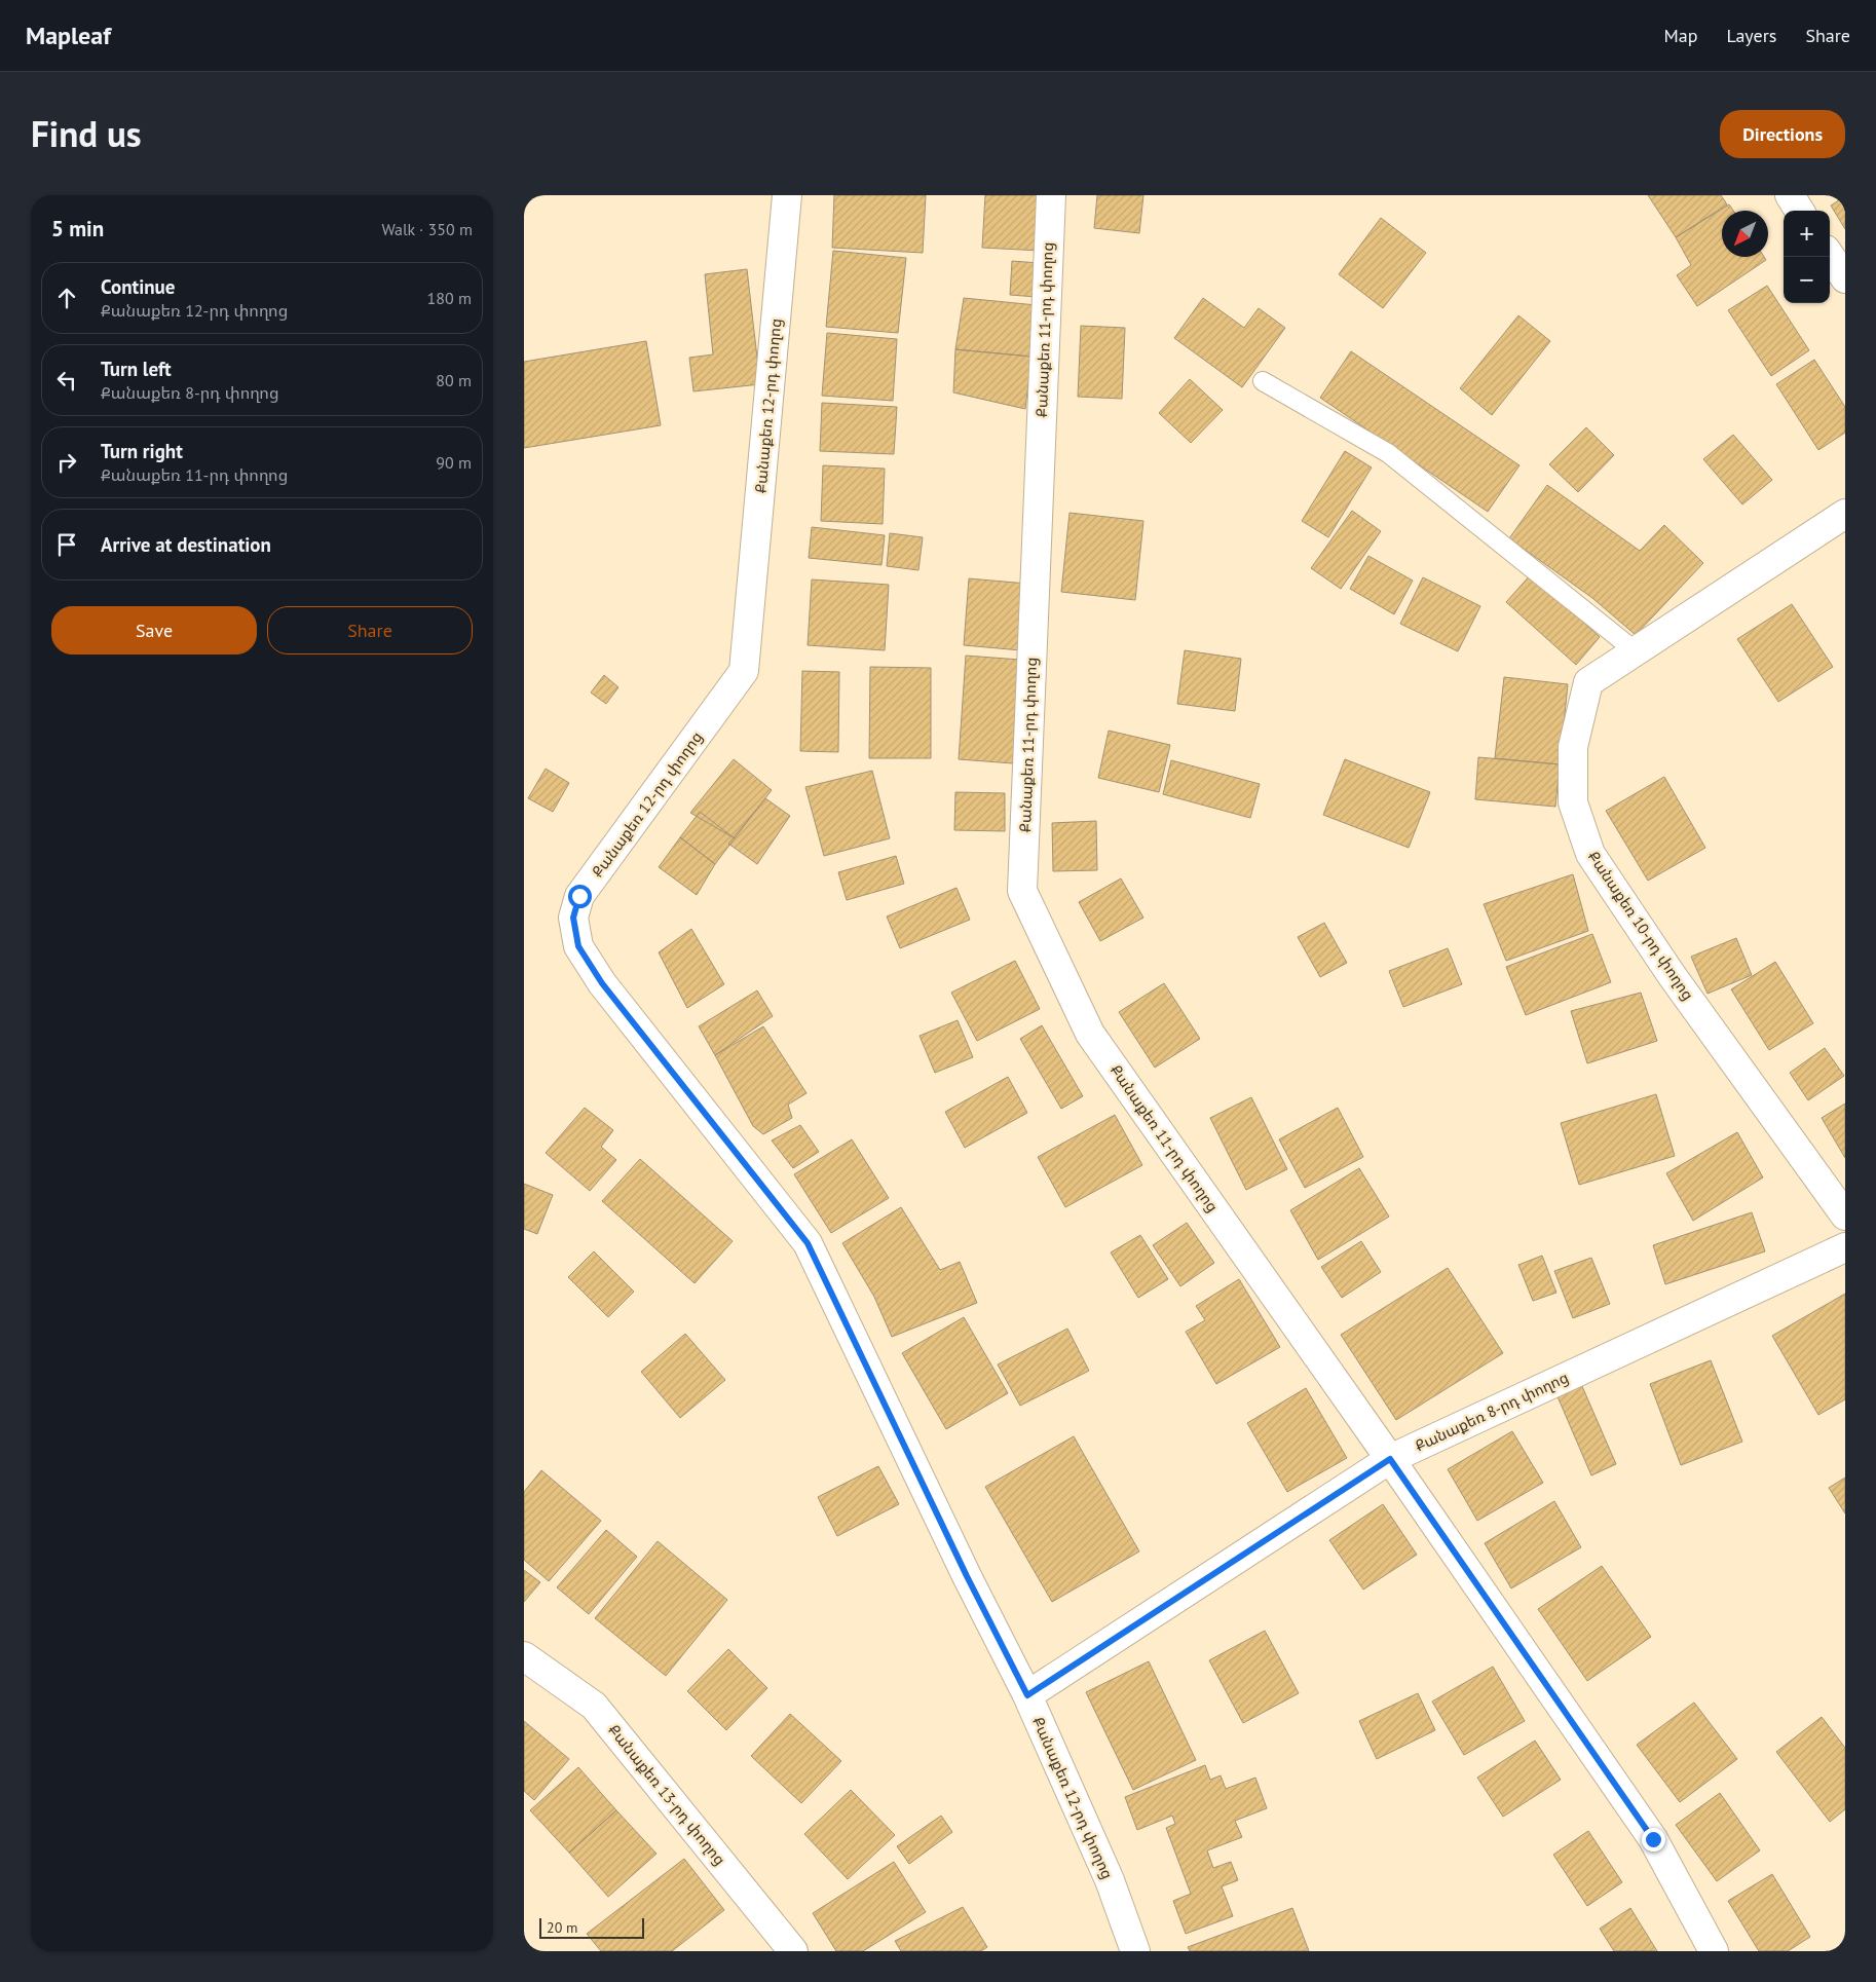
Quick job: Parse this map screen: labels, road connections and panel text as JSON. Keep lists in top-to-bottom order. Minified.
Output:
{"streets":{"street":["Քանաքեռ 11-րդ փողոց","Քանաքեռ 12-րդ փողոց","Քանաքեռ 10-րդ փողոց","Քանաքեռ 8-րդ փողոց","Քանաքեռ 13-րդ փողոց"]},"crossings":[["Քանաքեռ 11-րդ փողոց","Քանաքեռ 8-րդ փողոց"],["Քանաքեռ 12-րդ փողոց","Քանաքեռ 8-րդ փողոց"]],"scale_bar":"20 m","north":"bottom left","page":{"header":"Mapleaf","nav":["Map","Layers","Share"],"title":"Find us","buttons":["Directions",["Save","Share"]],"heading":["5 min","Walk · 350 m"],"map_buttons":["+","−"],"list":[["Continue","Քանաքեռ 12-րդ փողոց","180 m"],["Turn left","Քանաքեռ 8-րդ փողոց","80 m"],["Turn right","Քանաքեռ 11-րդ փողոց","90 m"],"Arrive at destination"],"scale":"20 m"}}
